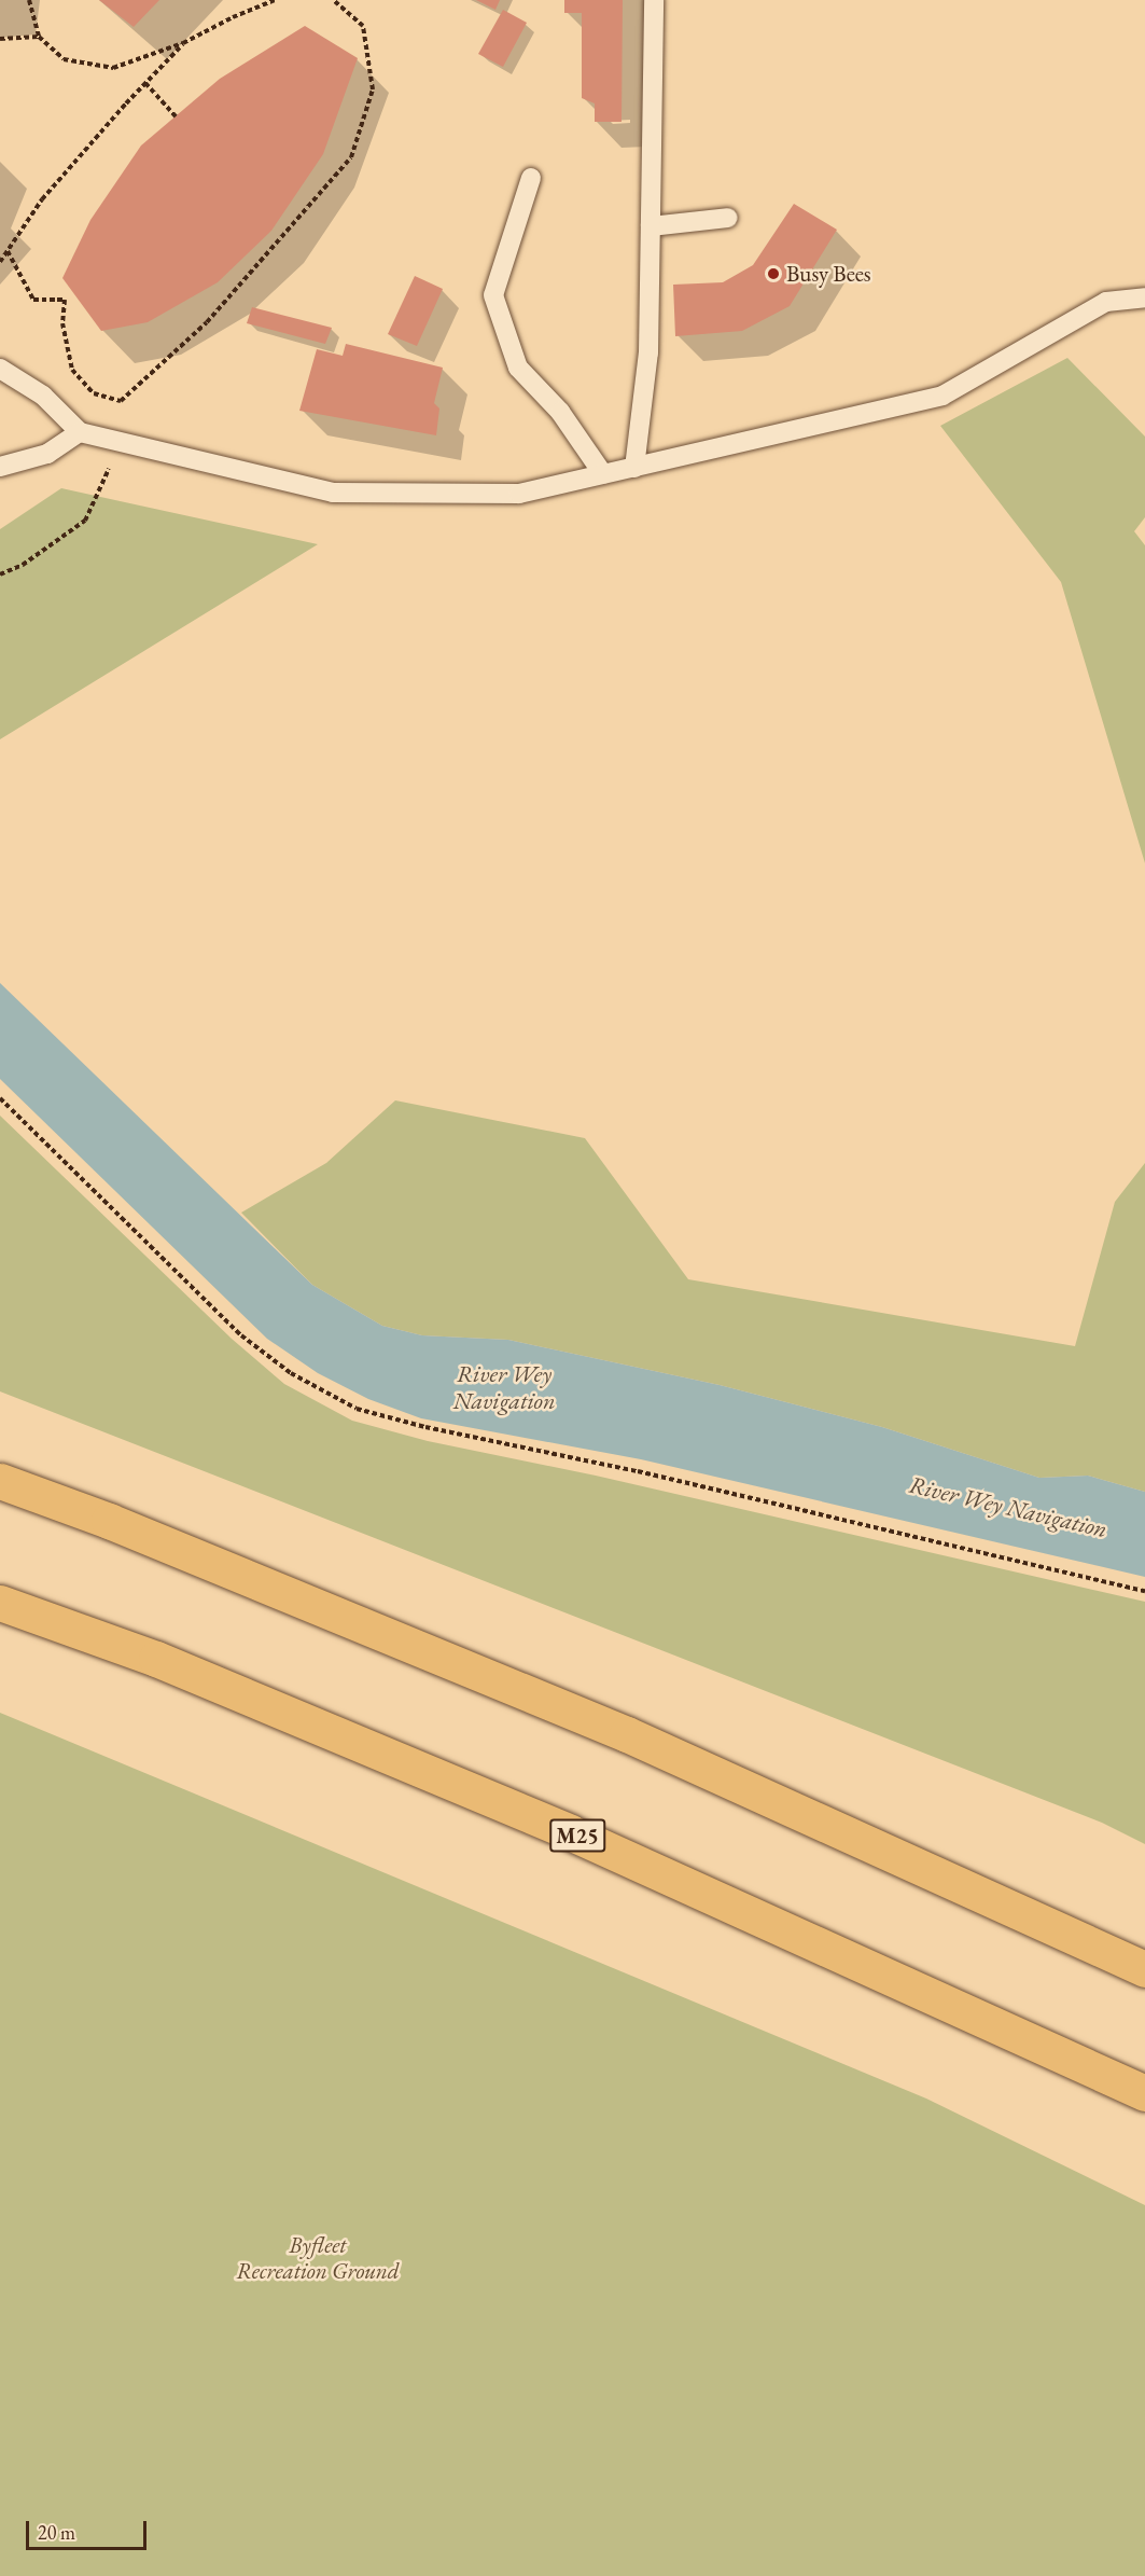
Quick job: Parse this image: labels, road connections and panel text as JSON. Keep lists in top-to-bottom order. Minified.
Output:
{"streets":{"highway":["M25"]},"water":["River Wey Navigation"],"parks":["Byfleet Recreation Ground"],"places":["Busy Bees"],"scale_bar":"20 m"}
